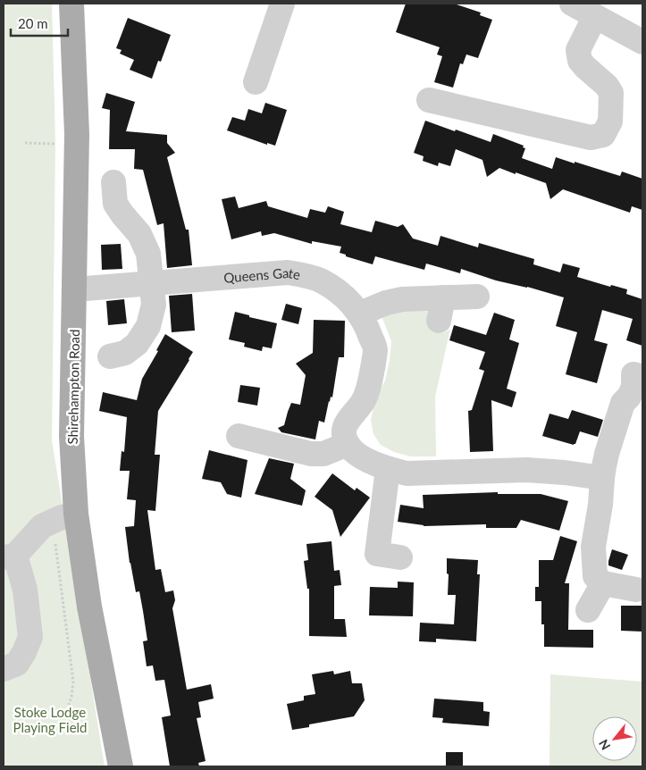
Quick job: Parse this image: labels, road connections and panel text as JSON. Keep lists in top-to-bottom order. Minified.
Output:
{"streets":{"main road":["Shirehampton Road"],"street":["Queens Gate"]},"crossings":[["Queens Gate","Shirehampton Road"]],"parks":["Stoke Lodge Playing Field"],"scale_bar":"20 m","north":"bottom left"}
